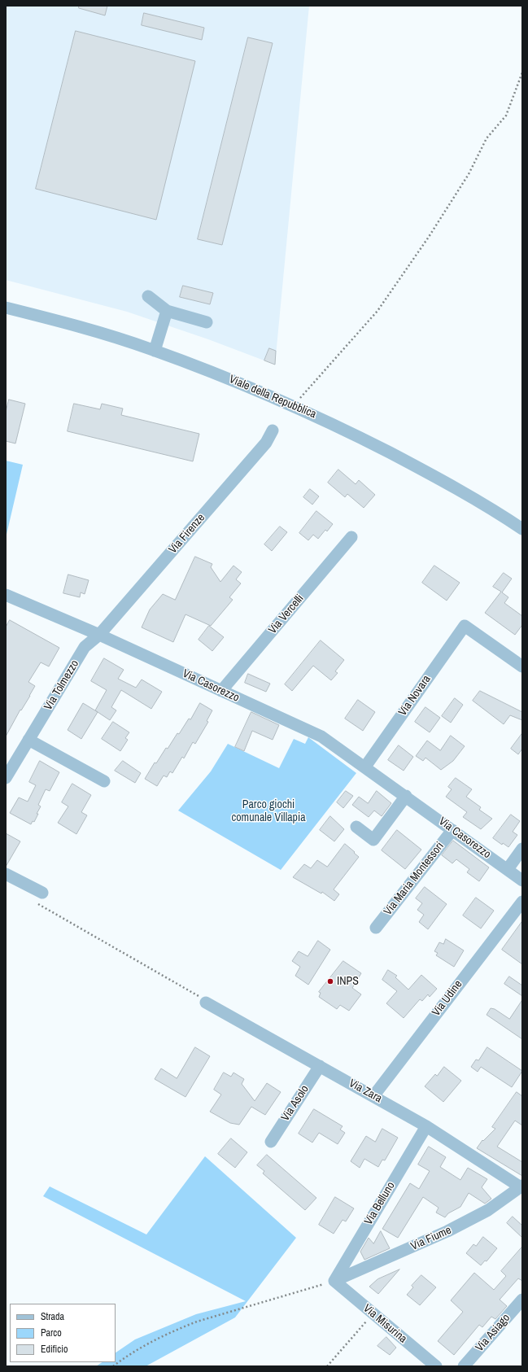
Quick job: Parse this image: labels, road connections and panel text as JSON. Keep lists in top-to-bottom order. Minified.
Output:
{"streets":{"street":["Viale della Repubblica","Via Firenze","Via Vercelli","Via Tolmezzo","Via Casorezzo","Via Novara","Via Maria Montessori","Via Udine","Via Zara","Via Asolo","Via Belluno","Via Fiume","Via Misurina","Via Asiago"]},"crossings":[["Via Firenze","Via Tolmezzo"],["Via Firenze","Via Casorezzo"],["Via Vercelli","Via Casorezzo"],["Via Tolmezzo","Via Casorezzo"],["Via Casorezzo","Via Novara"],["Via Casorezzo","Via Maria Montessori"],["Via Udine","Via Zara"],["Via Zara","Via Asolo"],["Via Zara","Via Belluno"],["Via Zara","Via Fiume"],["Via Belluno","Via Fiume"],["Via Belluno","Via Misurina"],["Via Fiume","Via Misurina"]],"parks":["Parco giochi comunale Villapia"],"places":["INPS"],"legend":["Strada","Parco","Edificio"]}
